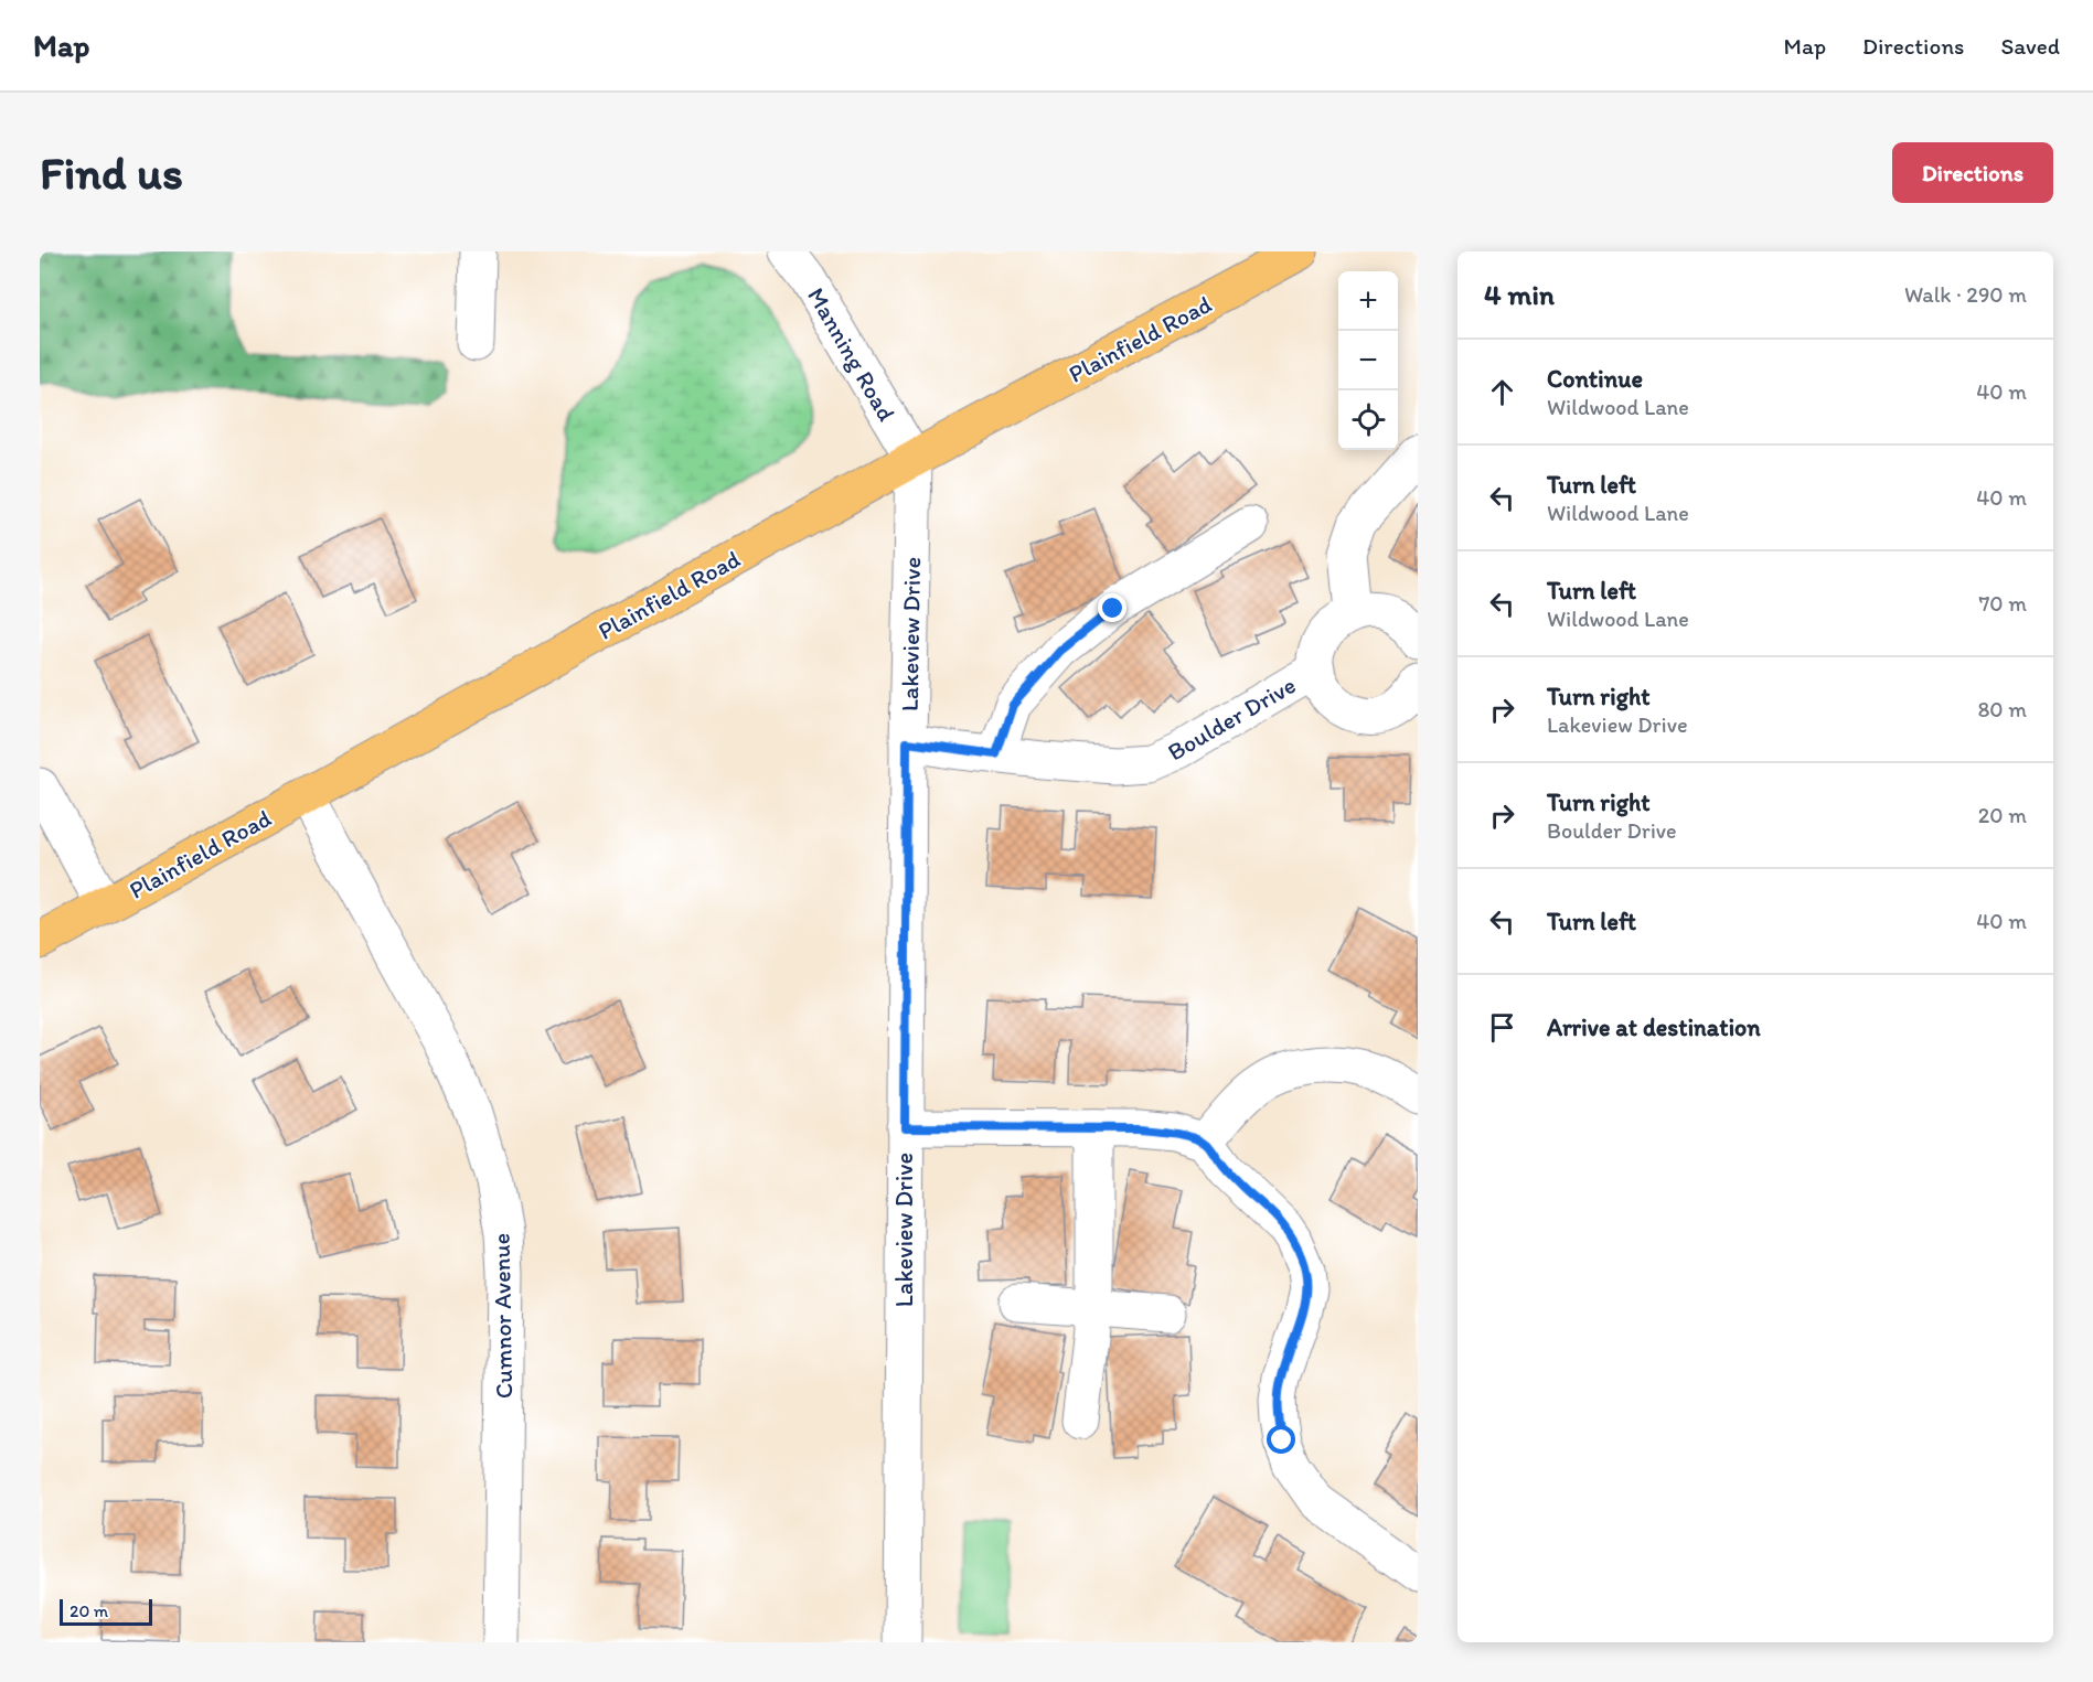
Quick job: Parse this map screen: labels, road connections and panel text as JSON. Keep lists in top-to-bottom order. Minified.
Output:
{"streets":{"main road":["Plainfield Road"],"street":["Manning Road","Lakeview Drive","Boulder Drive","Cumnor Avenue"]},"crossings":[["Plainfield Road","Manning Road"],["Plainfield Road","Lakeview Drive"],["Plainfield Road","Cumnor Avenue"],["Manning Road","Lakeview Drive"],["Lakeview Drive","Boulder Drive"]],"scale_bar":"20 m","page":{"header":"Map","nav":["Map","Directions","Saved"],"buttons":"Directions","title":"Find us","heading":["4 min","Walk · 290 m"],"map_buttons":["+","−"],"list":[["Continue","Wildwood Lane","40 m"],["Turn left","Wildwood Lane","40 m"],["Turn left","Wildwood Lane","70 m"],["Turn right","Lakeview Drive","80 m"],["Turn right","Boulder Drive","20 m"],["Turn left","40 m"],"Arrive at destination"],"scale":"20 m"}}
